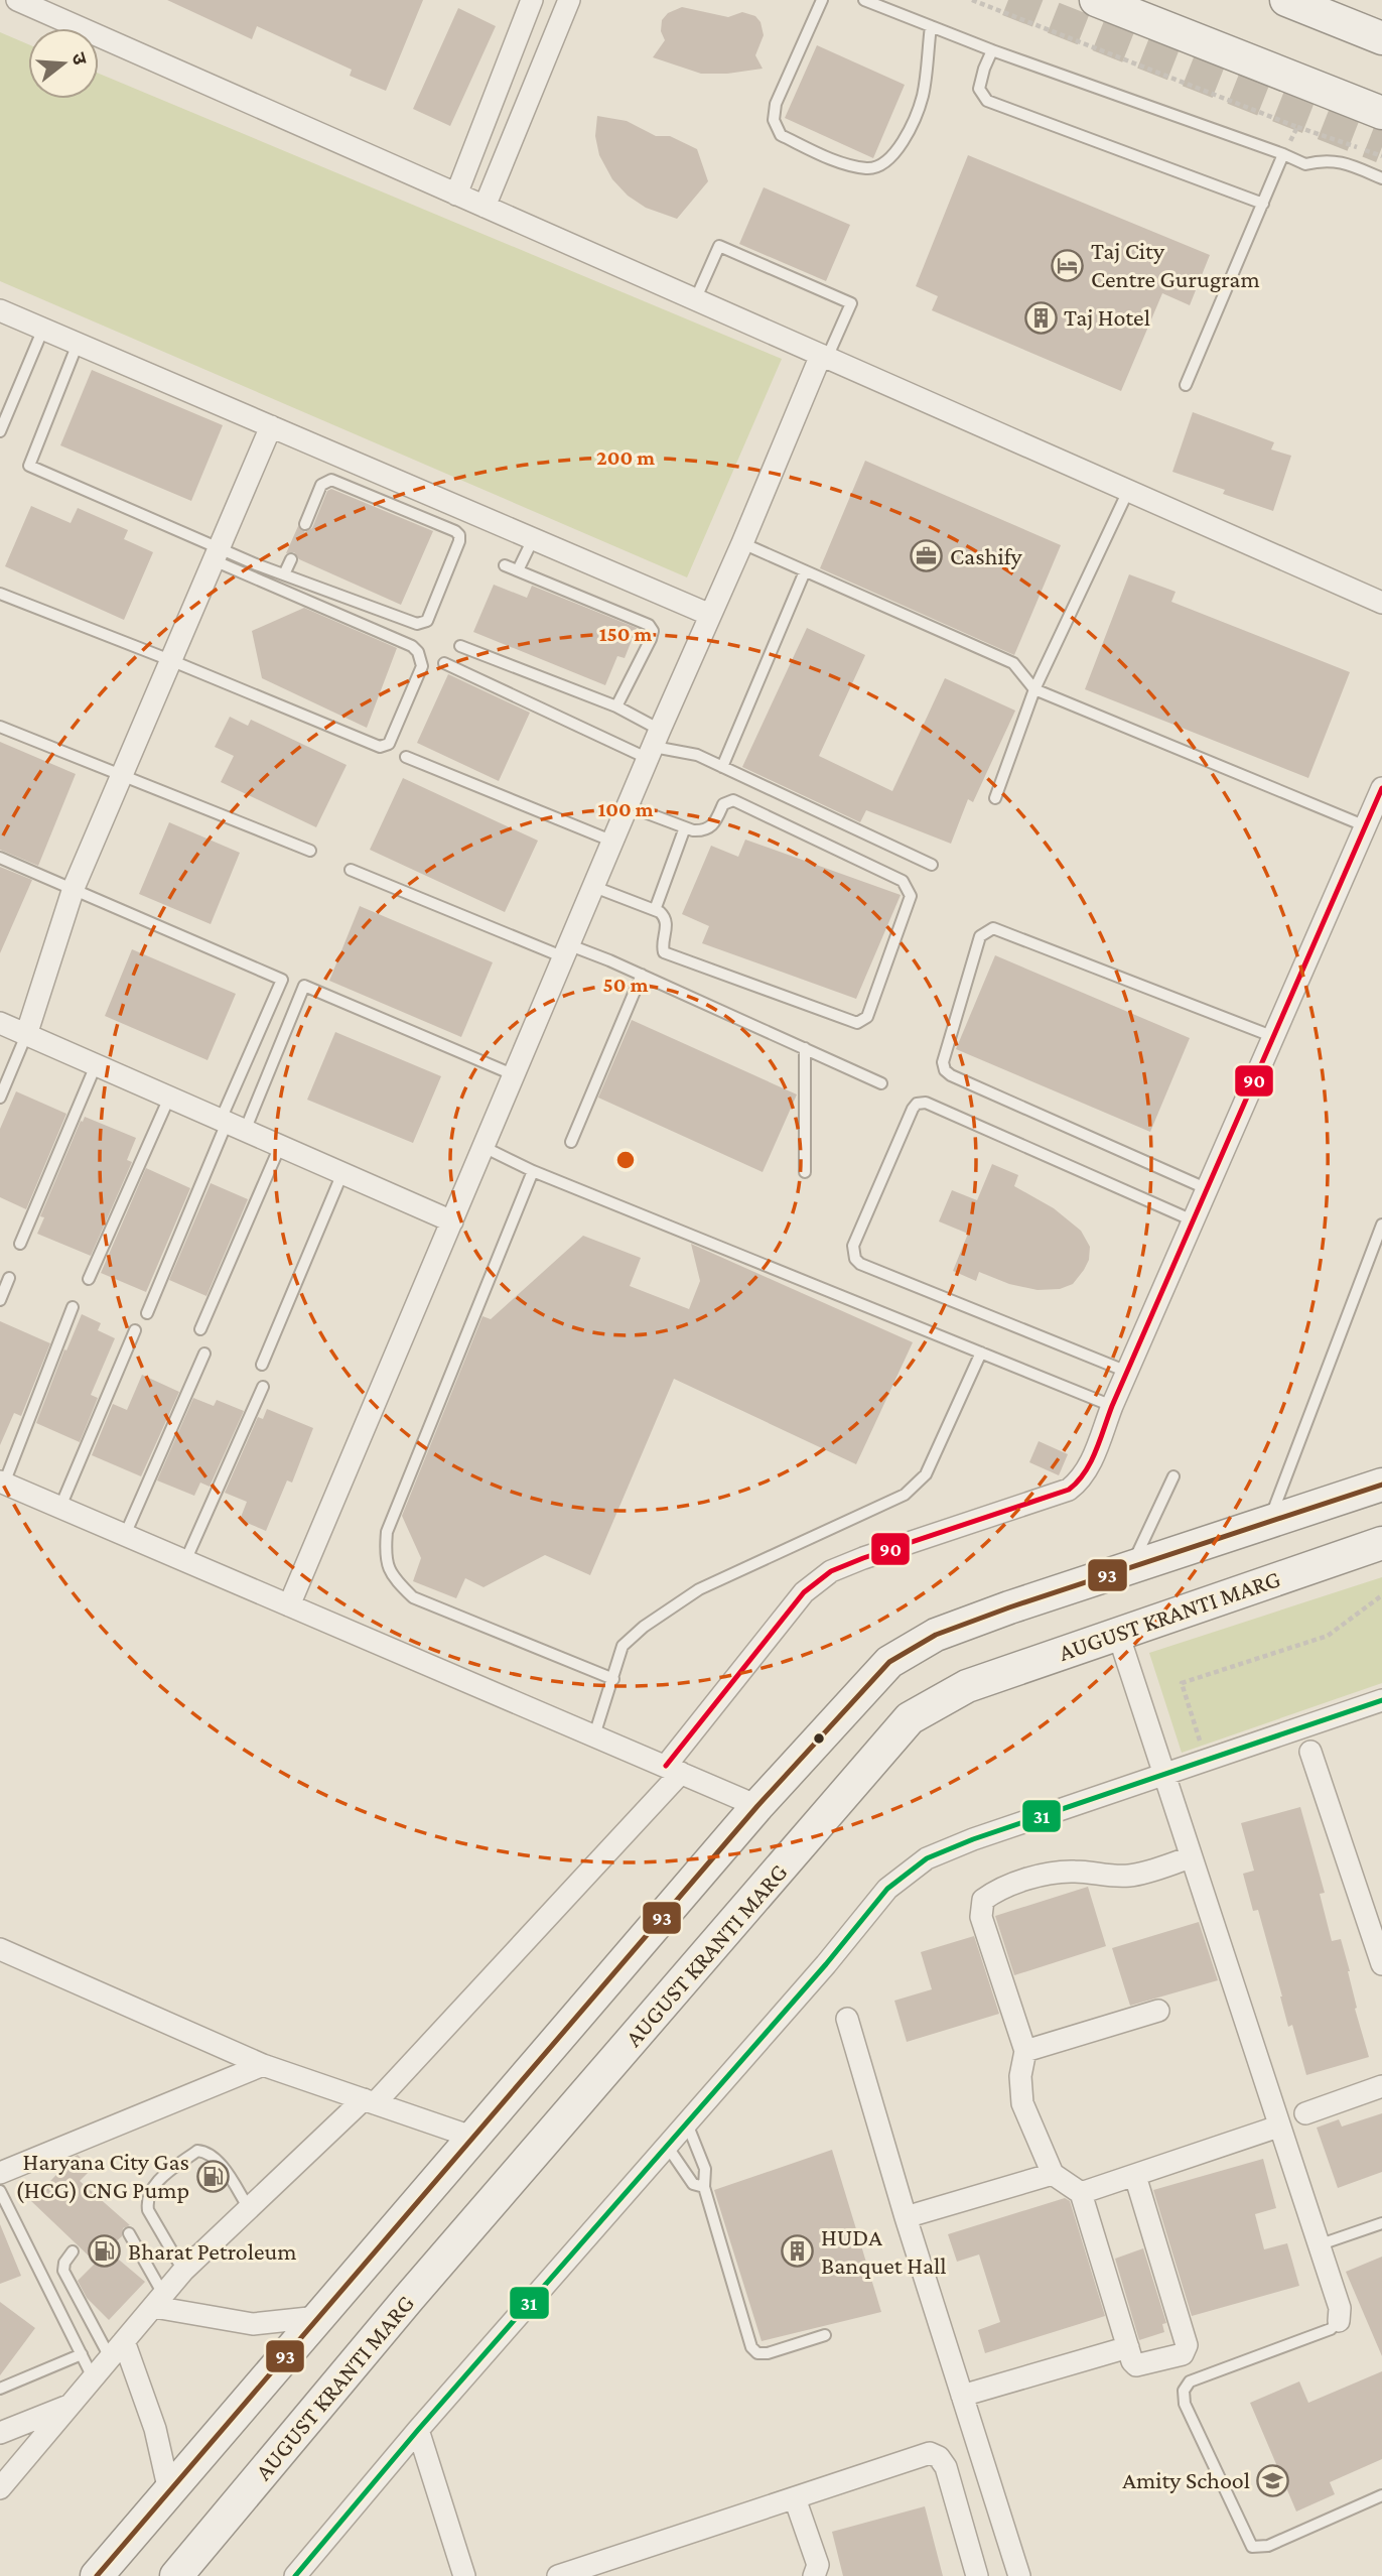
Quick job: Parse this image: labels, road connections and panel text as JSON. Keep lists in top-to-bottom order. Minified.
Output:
{"streets":{"main road":["AUGUST KRANTI MARG"]},"places":{"hotel":["Taj City Centre Gurugram"],"building":["Taj Hotel","HUDA Banquet Hall"],"office":["Cashify"],"fuel station":["Haryana City Gas (HCG) CNG Pump","Bharat Petroleum"],"school or university":["Amity School"]},"lines":["transit line 90","transit line 93","transit line 31"],"north":"right","rings":["200 m","150 m","100 m","50 m"]}
